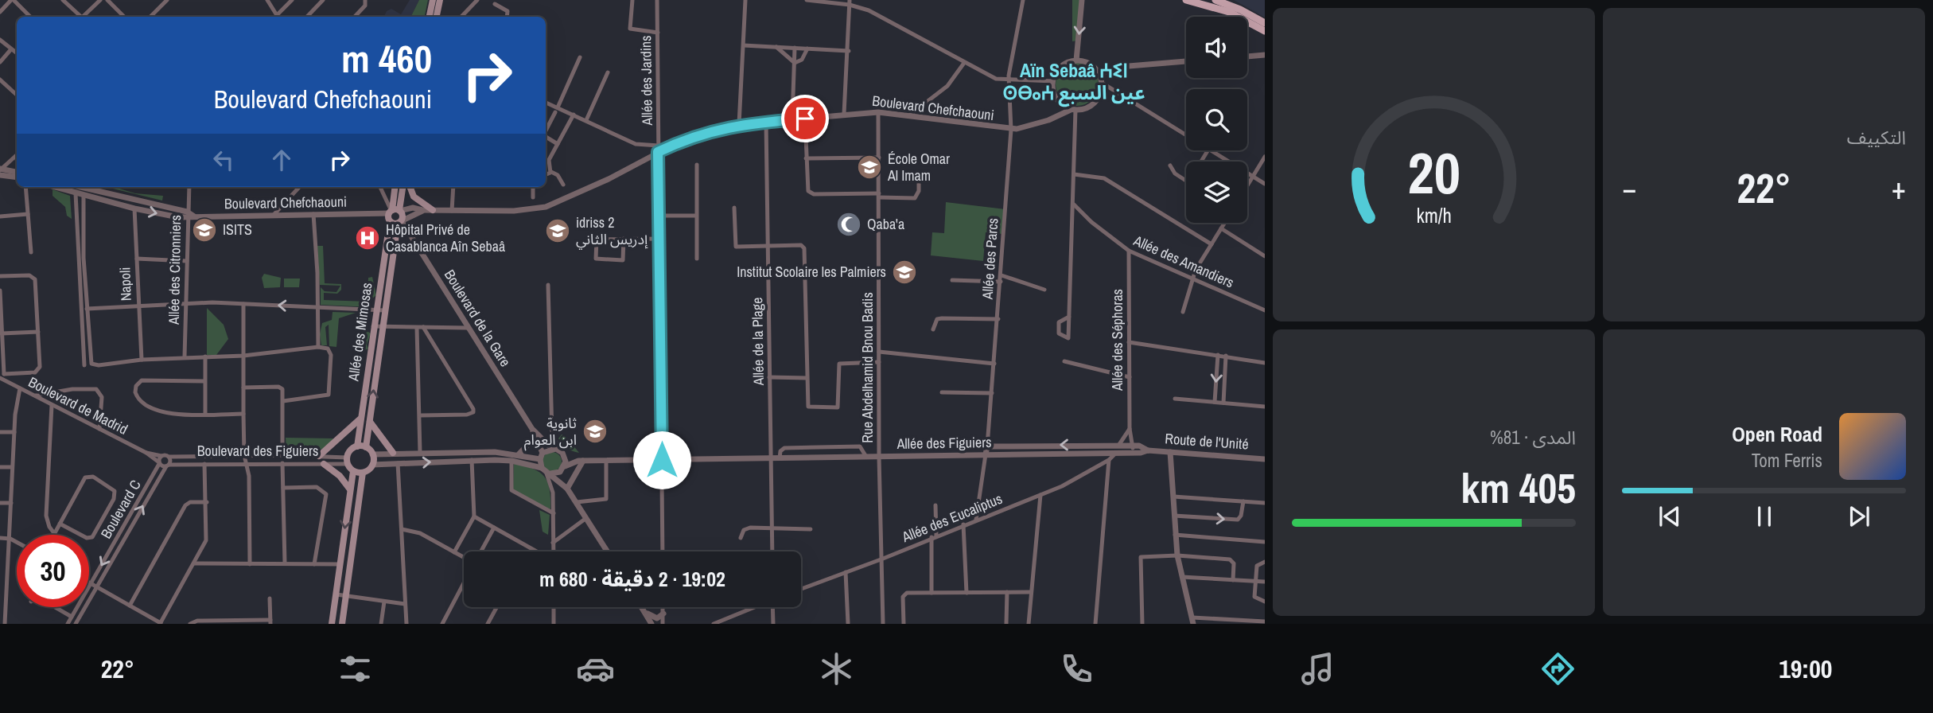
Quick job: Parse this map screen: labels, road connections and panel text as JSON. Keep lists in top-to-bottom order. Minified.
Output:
{"streets":{"main road":["Allée des Mimosas"],"street":["Allée des Jardins","Boulevard Chefchaouni","Allée des Parcs","Allée des Amandiers","Allée des Citronniers","Napoli","Boulevard de la Gare","Allée des Séphoras","Allée de la Plage","Rue Abdelhamid Bnou Badis","Boulevard de Madrid","Route de l'Unité","Allée des Figuiers","Boulevard des Figuiers","Boulevard C","Allée des Eucaliptus"]},"crossings":[["Allée des Jardins","Boulevard Chefchaouni"],["Allée des Jardins","Allée des Figuiers"],["Boulevard Chefchaouni","Allée des Parcs"],["Boulevard Chefchaouni","Allée des Citronniers"],["Boulevard Chefchaouni","Napoli"],["Boulevard Chefchaouni","Boulevard de la Gare"],["Boulevard Chefchaouni","Allée des Mimosas"],["Boulevard Chefchaouni","Allée de la Plage"],["Boulevard Chefchaouni","Rue Abdelhamid Bnou Badis"],["Allée des Parcs","Allée des Figuiers"],["Allée des Parcs","Allée des Eucaliptus"],["Allée des Amandiers","Allée des Séphoras"],["Boulevard de la Gare","Allée des Mimosas"],["Boulevard de la Gare","Allée des Figuiers"],["Allée des Mimosas","Boulevard des Figuiers"],["Allée des Séphoras","Allée des Figuiers"],["Allée de la Plage","Allée des Figuiers"],["Rue Abdelhamid Bnou Badis","Allée des Figuiers"],["Rue Abdelhamid Bnou Badis","Allée des Eucaliptus"],["Boulevard de Madrid","Boulevard des Figuiers"],["Boulevard de Madrid","Boulevard C"],["Route de l'Unité","Allée des Figuiers"],["Allée des Figuiers","Allée des Eucaliptus"],["Boulevard des Figuiers","Boulevard C"]],"districts":["Aïn Sebaâ ⵄⵉⵏ ⵙⴱⴰⵄ عين السبع"],"places":{"school or university":["École Omar Al Imam","ISITS","idriss 2 إدريس الثاني","Institut Scolaire les Palmiers","ثانوية ابن العوام"],"mosque":["Qaba'a"],"hospital":["Hôpital Privé de Casablanca Aîn Sebaâ"]},"page":{"tile":["التكييف",["المدى · 81%","405 km"]],"turn":["460 m","Boulevard Chefchaouni"],"heat":["−","22°","+"],"song":["Open Road","Tom Ferris"],"limit":"30","trip":"19:02 · 2 دقيقة · 680 m","tabs":["19:00","22°"],"gauge":["20","km/h"]}}
